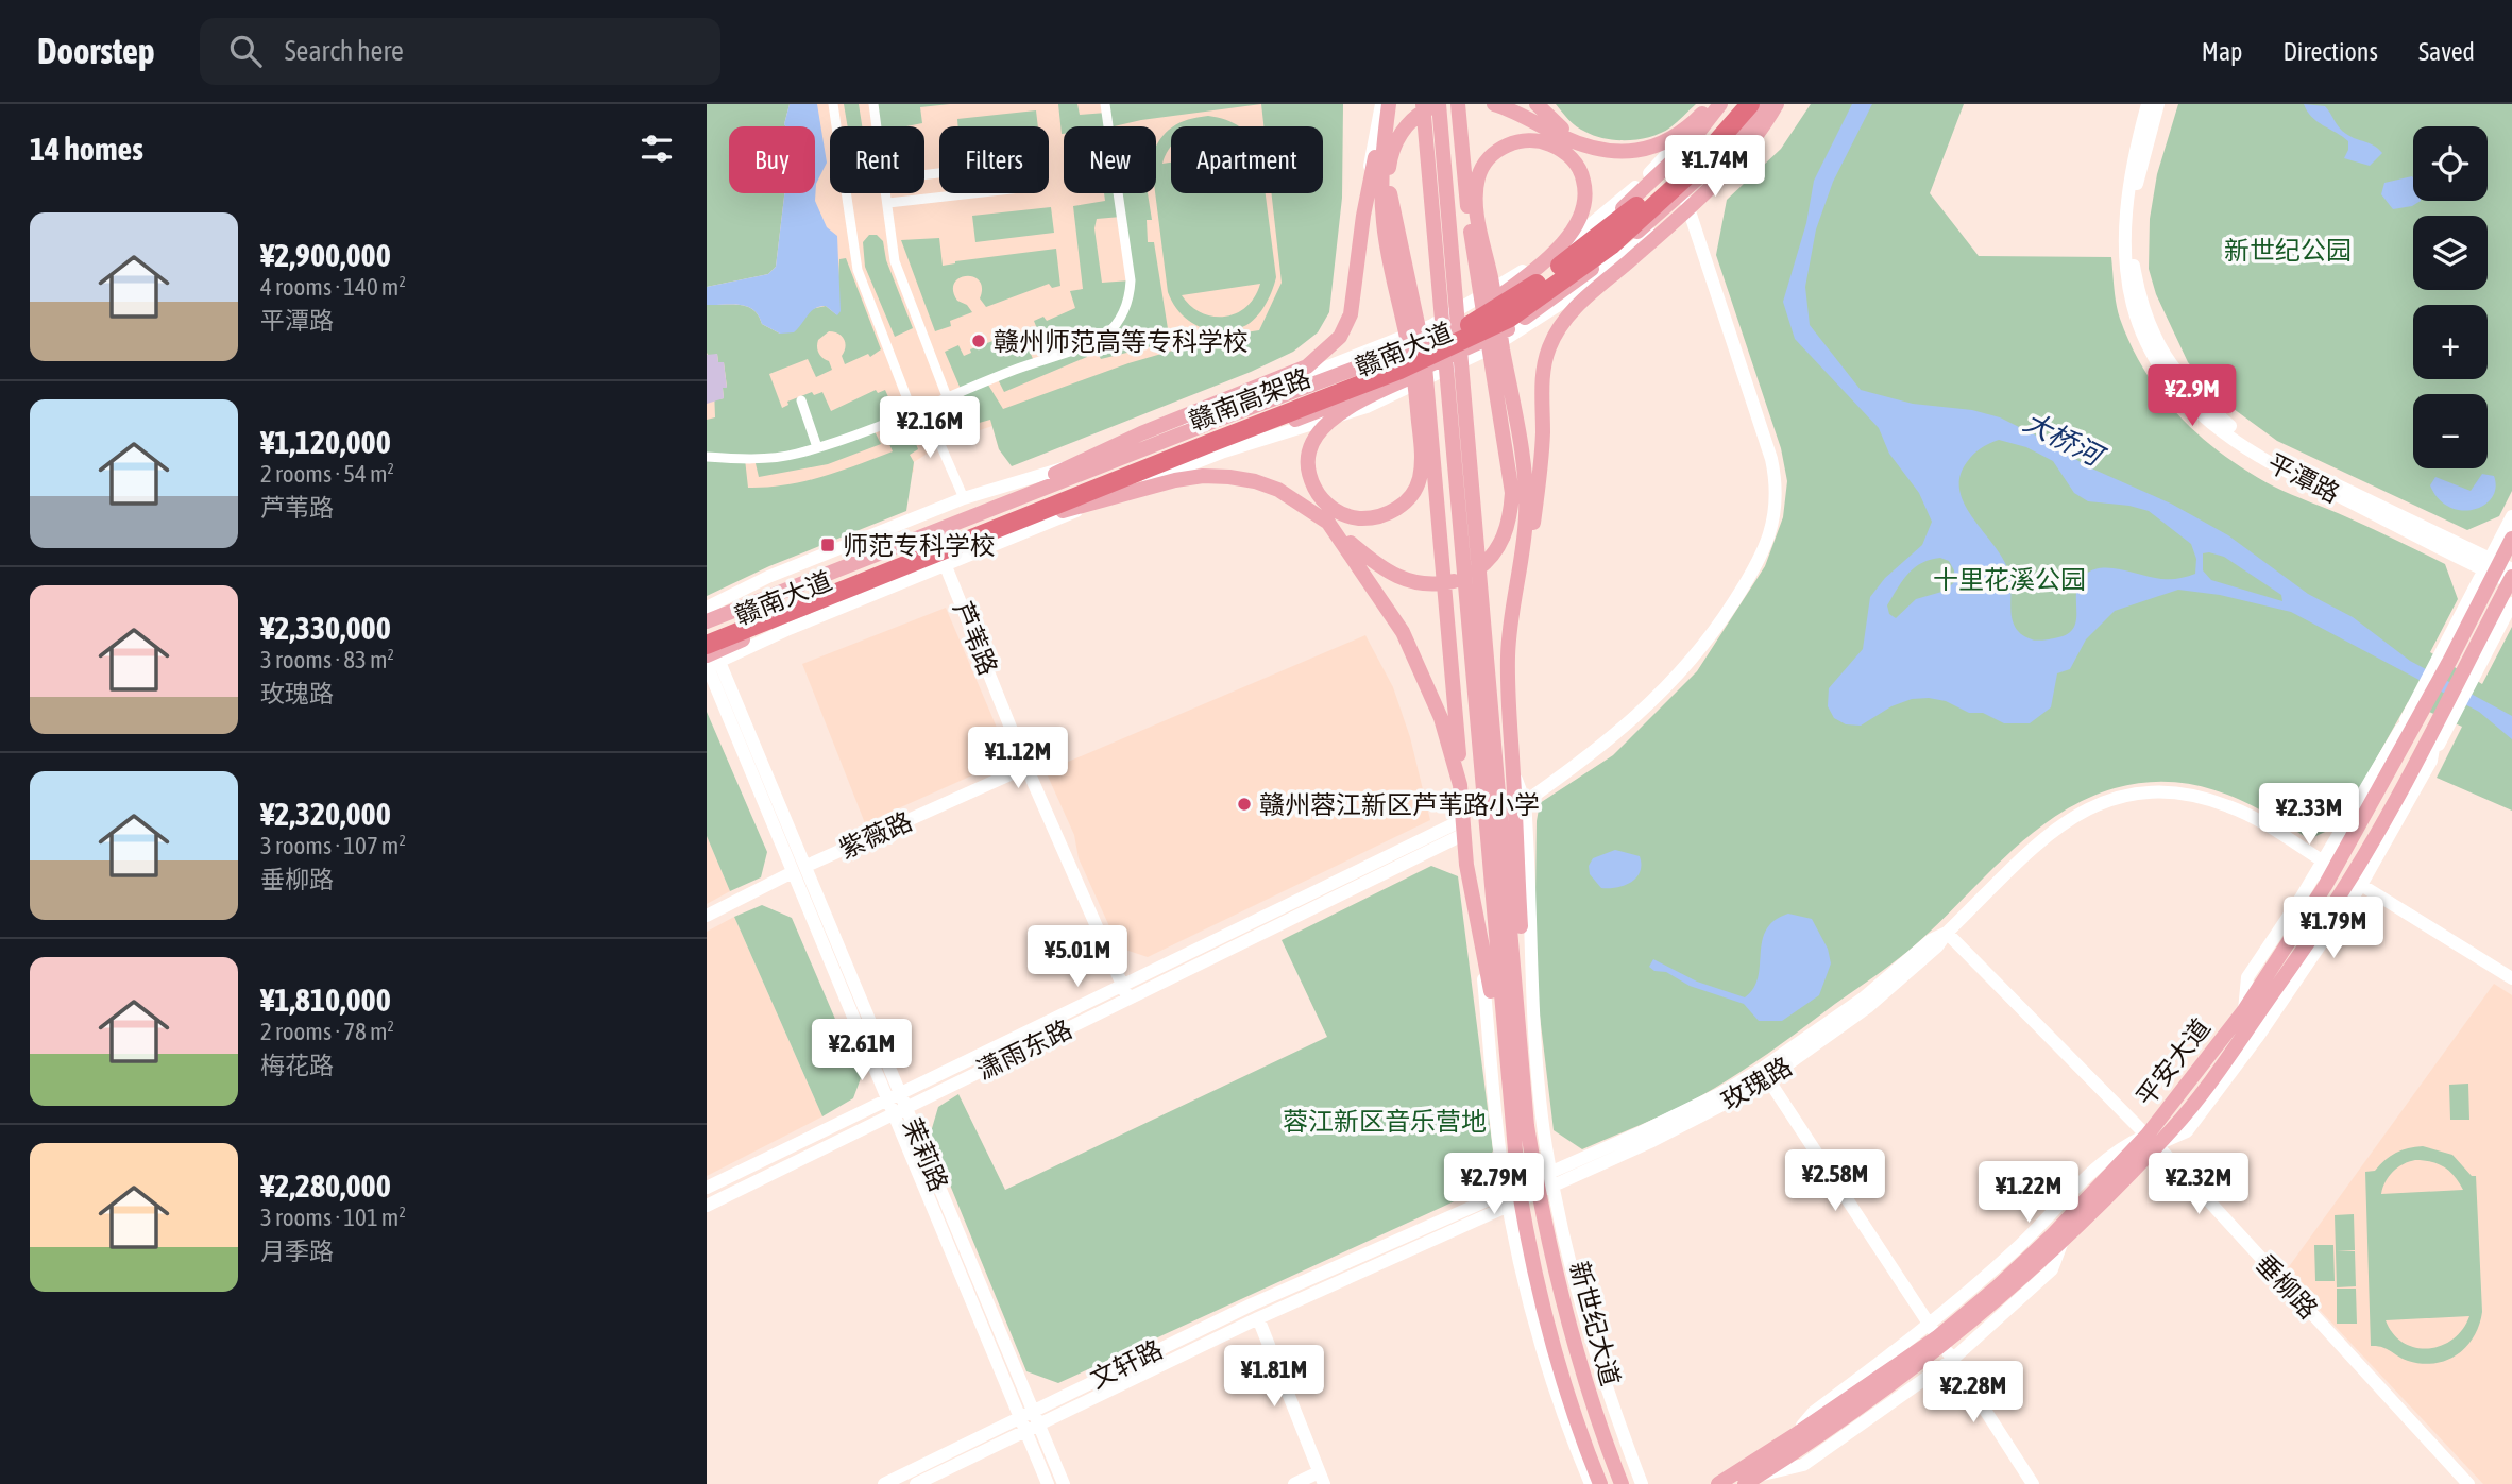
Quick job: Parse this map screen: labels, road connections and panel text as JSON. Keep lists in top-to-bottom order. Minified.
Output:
{"streets":{"highway":["赣南高架路"],"main road":["赣南大道","平安大道","新世纪大道"],"street":["平潭路","芦苇路","紫薇路","潇雨东路","玫瑰路","茉莉路","垂柳路","文轩路"]},"crossings":[["赣南大道","茉莉路"],["平潭路","平安大道"],["芦苇路","紫薇路"],["芦苇路","潇雨东路"],["紫薇路","茉莉路"],["潇雨东路","茉莉路"],["平安大道","垂柳路"],["玫瑰路","垂柳路"],["玫瑰路","新世纪大道"],["玫瑰路","文轩路"],["茉莉路","文轩路"],["新世纪大道","文轩路"]],"water":["大桥河"],"parks":["新世纪公园","十里花溪公园","蓉江新区音乐营地"],"places":{"other":["赣州师范高等专科学校","赣州蓉江新区芦苇路小学"],"transit":["师范专科学校"]},"page":{"header":"Doorstep","search":"Search here","nav":["Map","Directions","Saved"],"heading":"14 homes","map_buttons":["+","−"],"chip":["Buy","Rent","Filters","New","Apartment"],"price":["¥1.74M","¥2.9M","¥2.16M","¥1.12M","¥2.33M","¥1.79M","¥5.01M","¥2.61M","¥2.58M","¥2.79M","¥2.32M","¥1.22M","¥1.81M","¥2.28M"],"list":[{"name":"¥2,900,000","note":"4 rooms · 140 m² · 平潭路"},{"name":"¥1,120,000","note":"2 rooms · 54 m² · 芦苇路"},{"name":"¥2,330,000","note":"3 rooms · 83 m² · 玫瑰路"},{"name":"¥2,320,000","note":"3 rooms · 107 m² · 垂柳路"},{"name":"¥1,810,000","note":"2 rooms · 78 m² · 梅花路"},{"name":"¥2,280,000","note":"3 rooms · 101 m² · 月季路"}]}}
